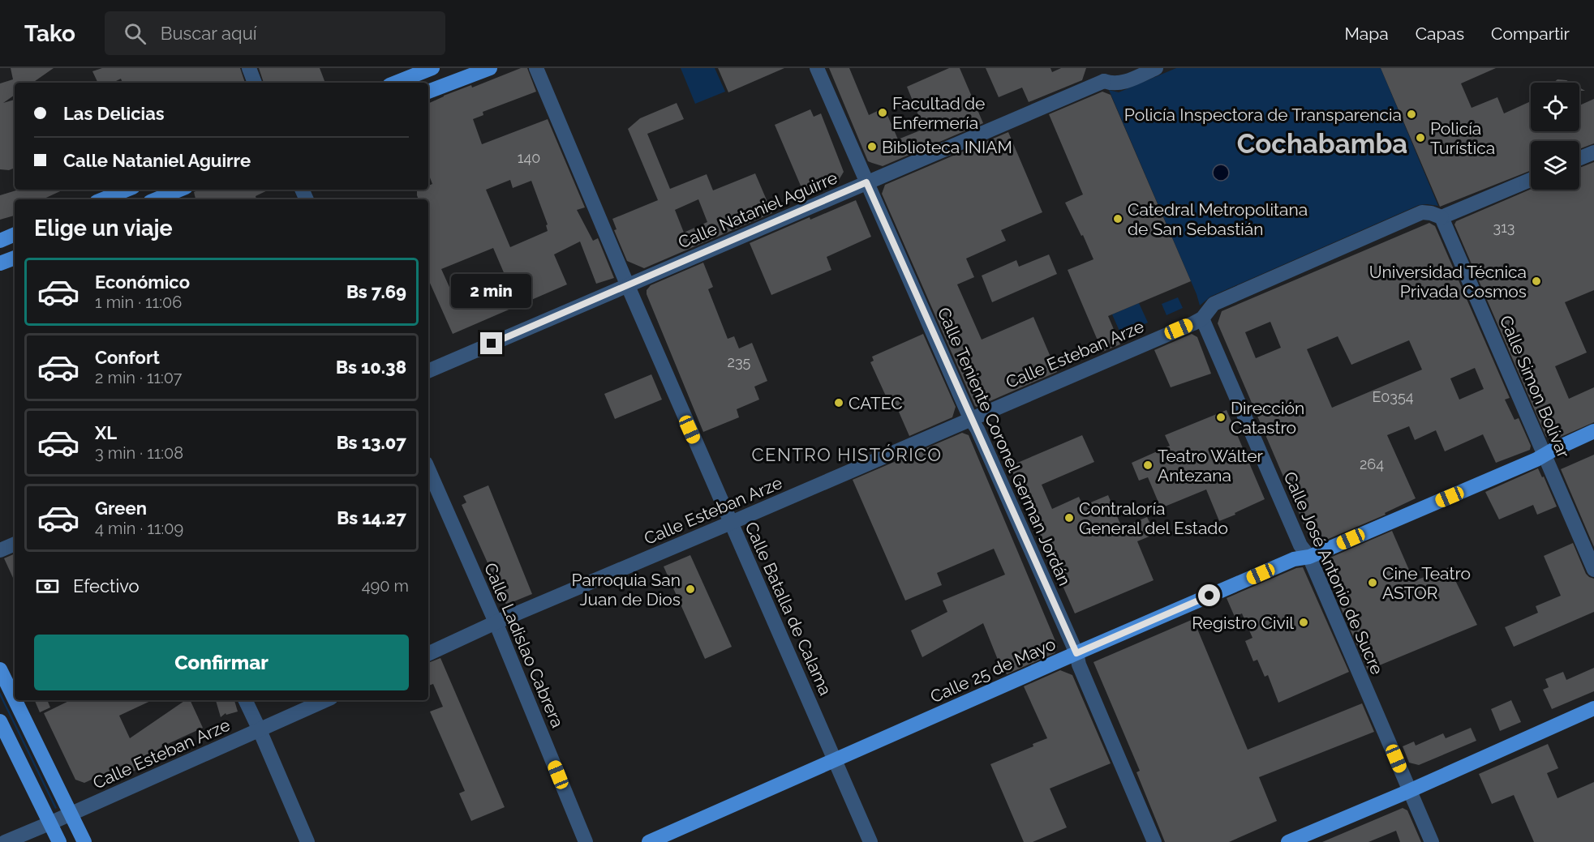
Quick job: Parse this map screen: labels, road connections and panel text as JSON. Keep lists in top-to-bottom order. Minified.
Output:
{"streets":{"main road":["Calle 25 de Mayo"],"street":["Calle Nataniel Aguirre","Calle Esteban Arze","Calle Simon Bolívar","Calle Teniente Coronel German Jordán","Calle José Antonio de Sucre","Calle Batalla de Calama","Calle Ladislao Cabrera"]},"crossings":[["Calle Nataniel Aguirre","Calle Teniente Coronel German Jordán"],["Calle Nataniel Aguirre","Calle Batalla de Calama"],["Calle Esteban Arze","Calle Teniente Coronel German Jordán"],["Calle Esteban Arze","Calle José Antonio de Sucre"],["Calle Esteban Arze","Calle Batalla de Calama"],["Calle Esteban Arze","Calle Ladislao Cabrera"],["Calle Simon Bolívar","Calle 25 de Mayo"],["Calle Teniente Coronel German Jordán","Calle 25 de Mayo"],["Calle José Antonio de Sucre","Calle 25 de Mayo"],["Calle Batalla de Calama","Calle 25 de Mayo"]],"districts":["Cochabamba","CENTRO HISTÓRICO"],"places":["Facultad de Enfermería","Policía Inspectora de Transparencia","Policía Turística","Biblioteca INIAM","Catedral Metropolitana de San Sebastián","Universidad Técnica Privada Cosmos","CATEC","Dirección Catastro","Teatro Wálter Antezana","Contraloría General del Estado","Cine Teatro ASTOR","Parroquia San Juan de Dios","Registro Civil"],"house_numbers":["140","313","235","E0354","264"],"page":{"header":"Tako","search":"Buscar aquí","nav":["Mapa","Capas","Compartir"],"banner":["Las Delicias","Calle Nataniel Aguirre"],"heading":"Elige un viaje","list":[{"name":"Económico","note":"1 min · 11:06","value":"Bs 7.69"},{"name":"Confort","note":"2 min · 11:07","value":"Bs 10.38"},{"name":"XL","note":"3 min · 11:08","value":"Bs 13.07"},{"name":"Green","note":"4 min · 11:09","value":"Bs 14.27"}],"bubble":"2 min","pay":["Efectivo","490 m"],"buttons":"Confirmar"}}
